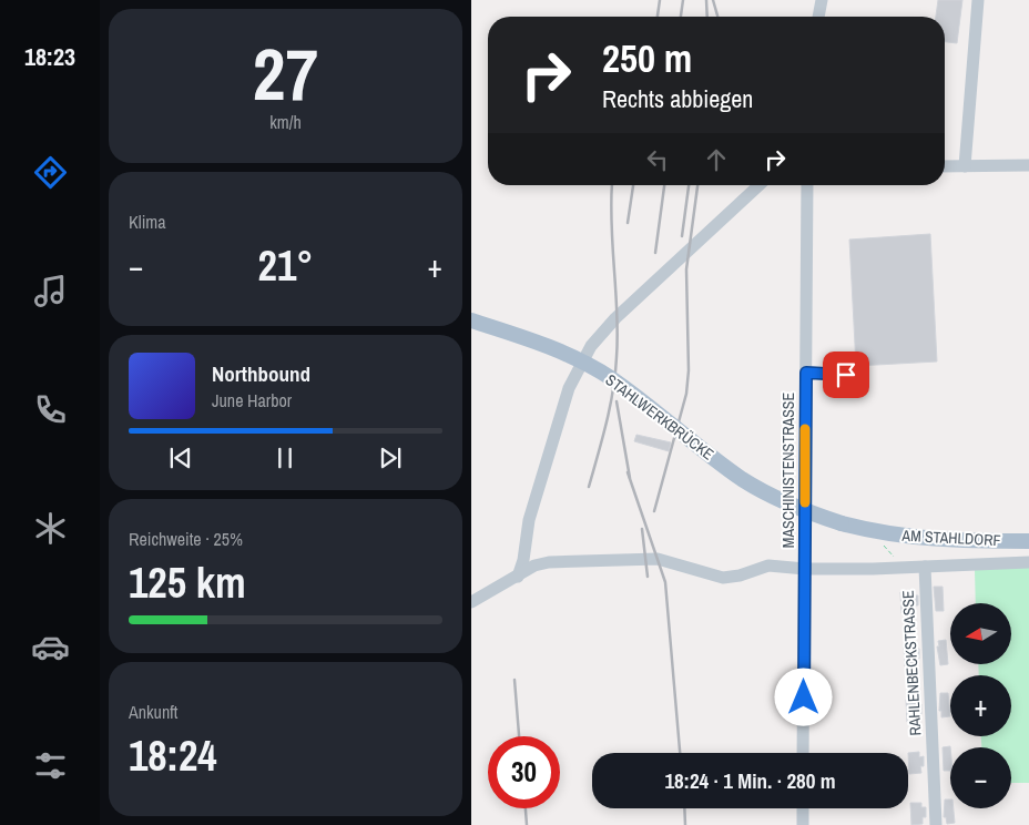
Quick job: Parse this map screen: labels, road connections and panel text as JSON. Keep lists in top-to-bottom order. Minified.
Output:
{"streets":{"main road":["STAHLWERKBRÜCKE","AM STAHLDORF"],"street":["MASCHINISTENSTRASSE","RAHLENBECKSTRASSE"]},"crossings":[["STAHLWERKBRÜCKE","AM STAHLDORF"]],"north":"left","page":{"tabs":"18:23","tile":[["27","km/h"],"Klima",["Reichweite · 25%","125 km"],["Ankunft","18:24"]],"turn":["250 m","Rechts abbiegen"],"heat":["−","21°","+"],"song":["Northbound","June Harbor"],"map_buttons":["+","−"],"limit":"30","trip":"18:24 · 1 Min. · 280 m"}}
